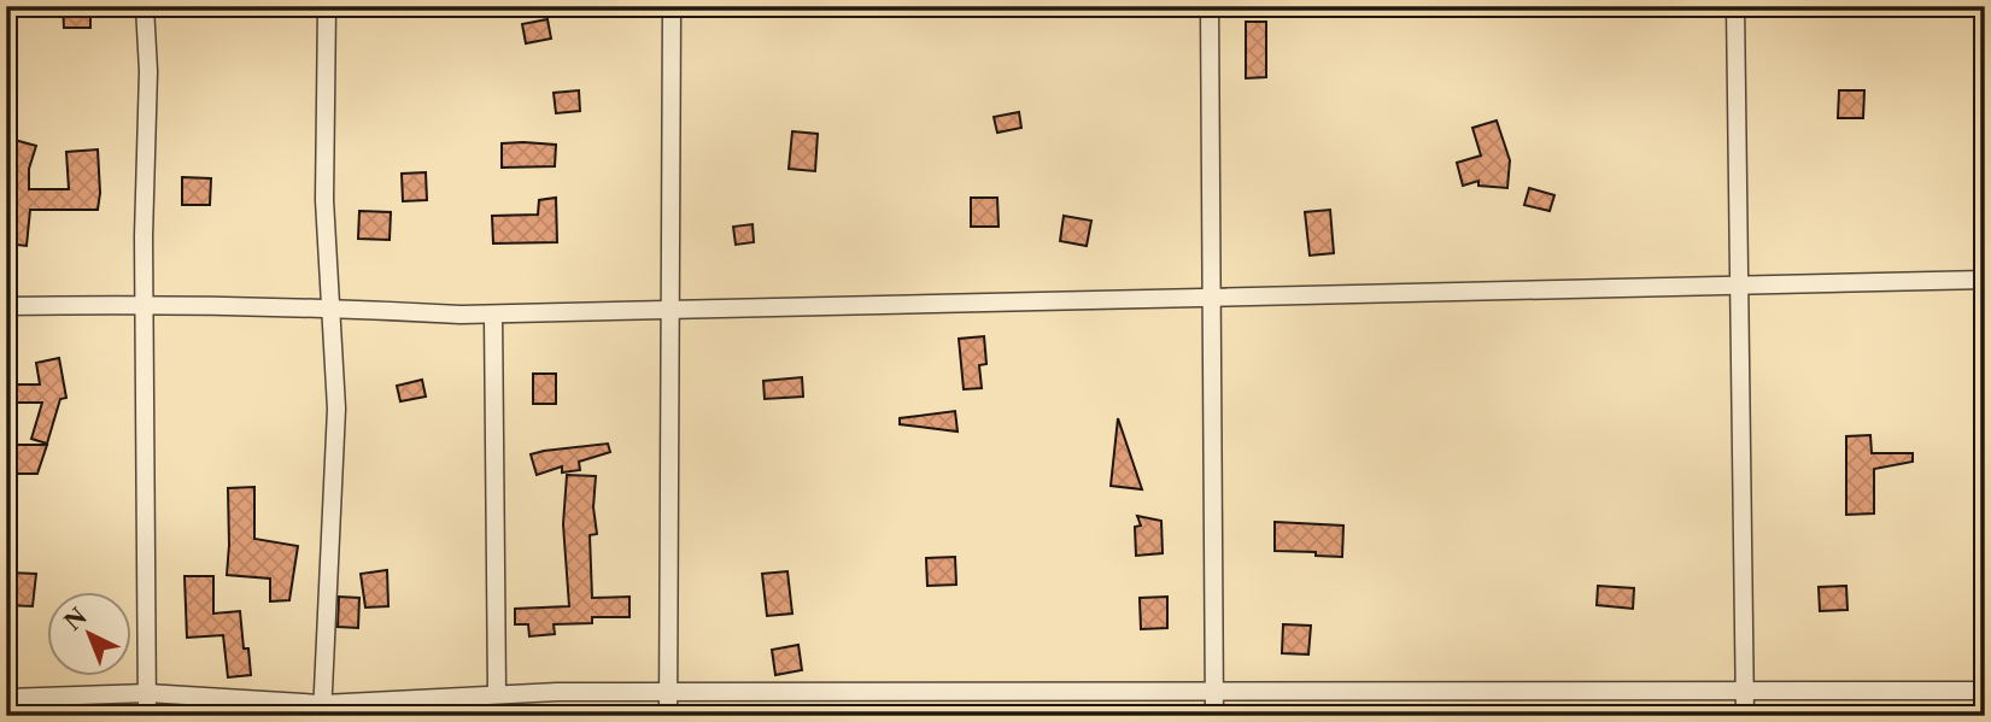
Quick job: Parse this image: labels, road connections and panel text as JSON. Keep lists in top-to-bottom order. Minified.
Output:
{"north":"top left"}
